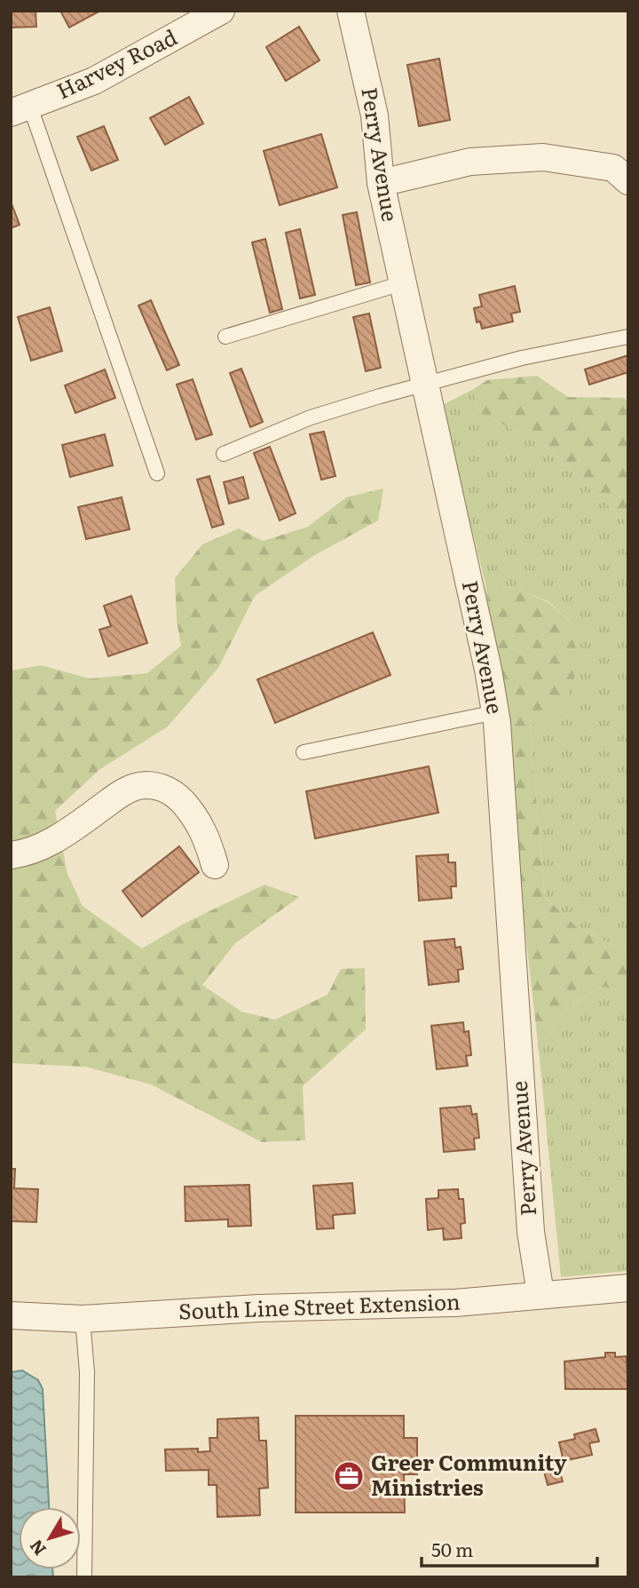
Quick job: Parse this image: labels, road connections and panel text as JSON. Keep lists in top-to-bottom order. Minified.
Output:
{"streets":{"street":["Harvey Road","Perry Avenue","South Line Street Extension"]},"crossings":[["Perry Avenue","South Line Street Extension"]],"places":{"office":["Greer Community Ministries"]},"scale_bar":"50 m","north":"bottom left"}
